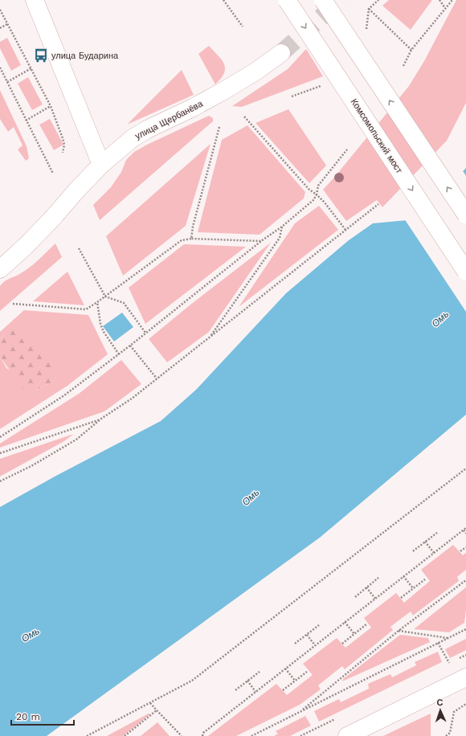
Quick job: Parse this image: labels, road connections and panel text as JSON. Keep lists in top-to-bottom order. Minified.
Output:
{"streets":{"main road":["улица Щербанёва","Комсомольский мост"]},"water":["Омь"],"places":{"bus stop":["улица Бударина"]},"scale_bar":"20 m","north":"top"}
